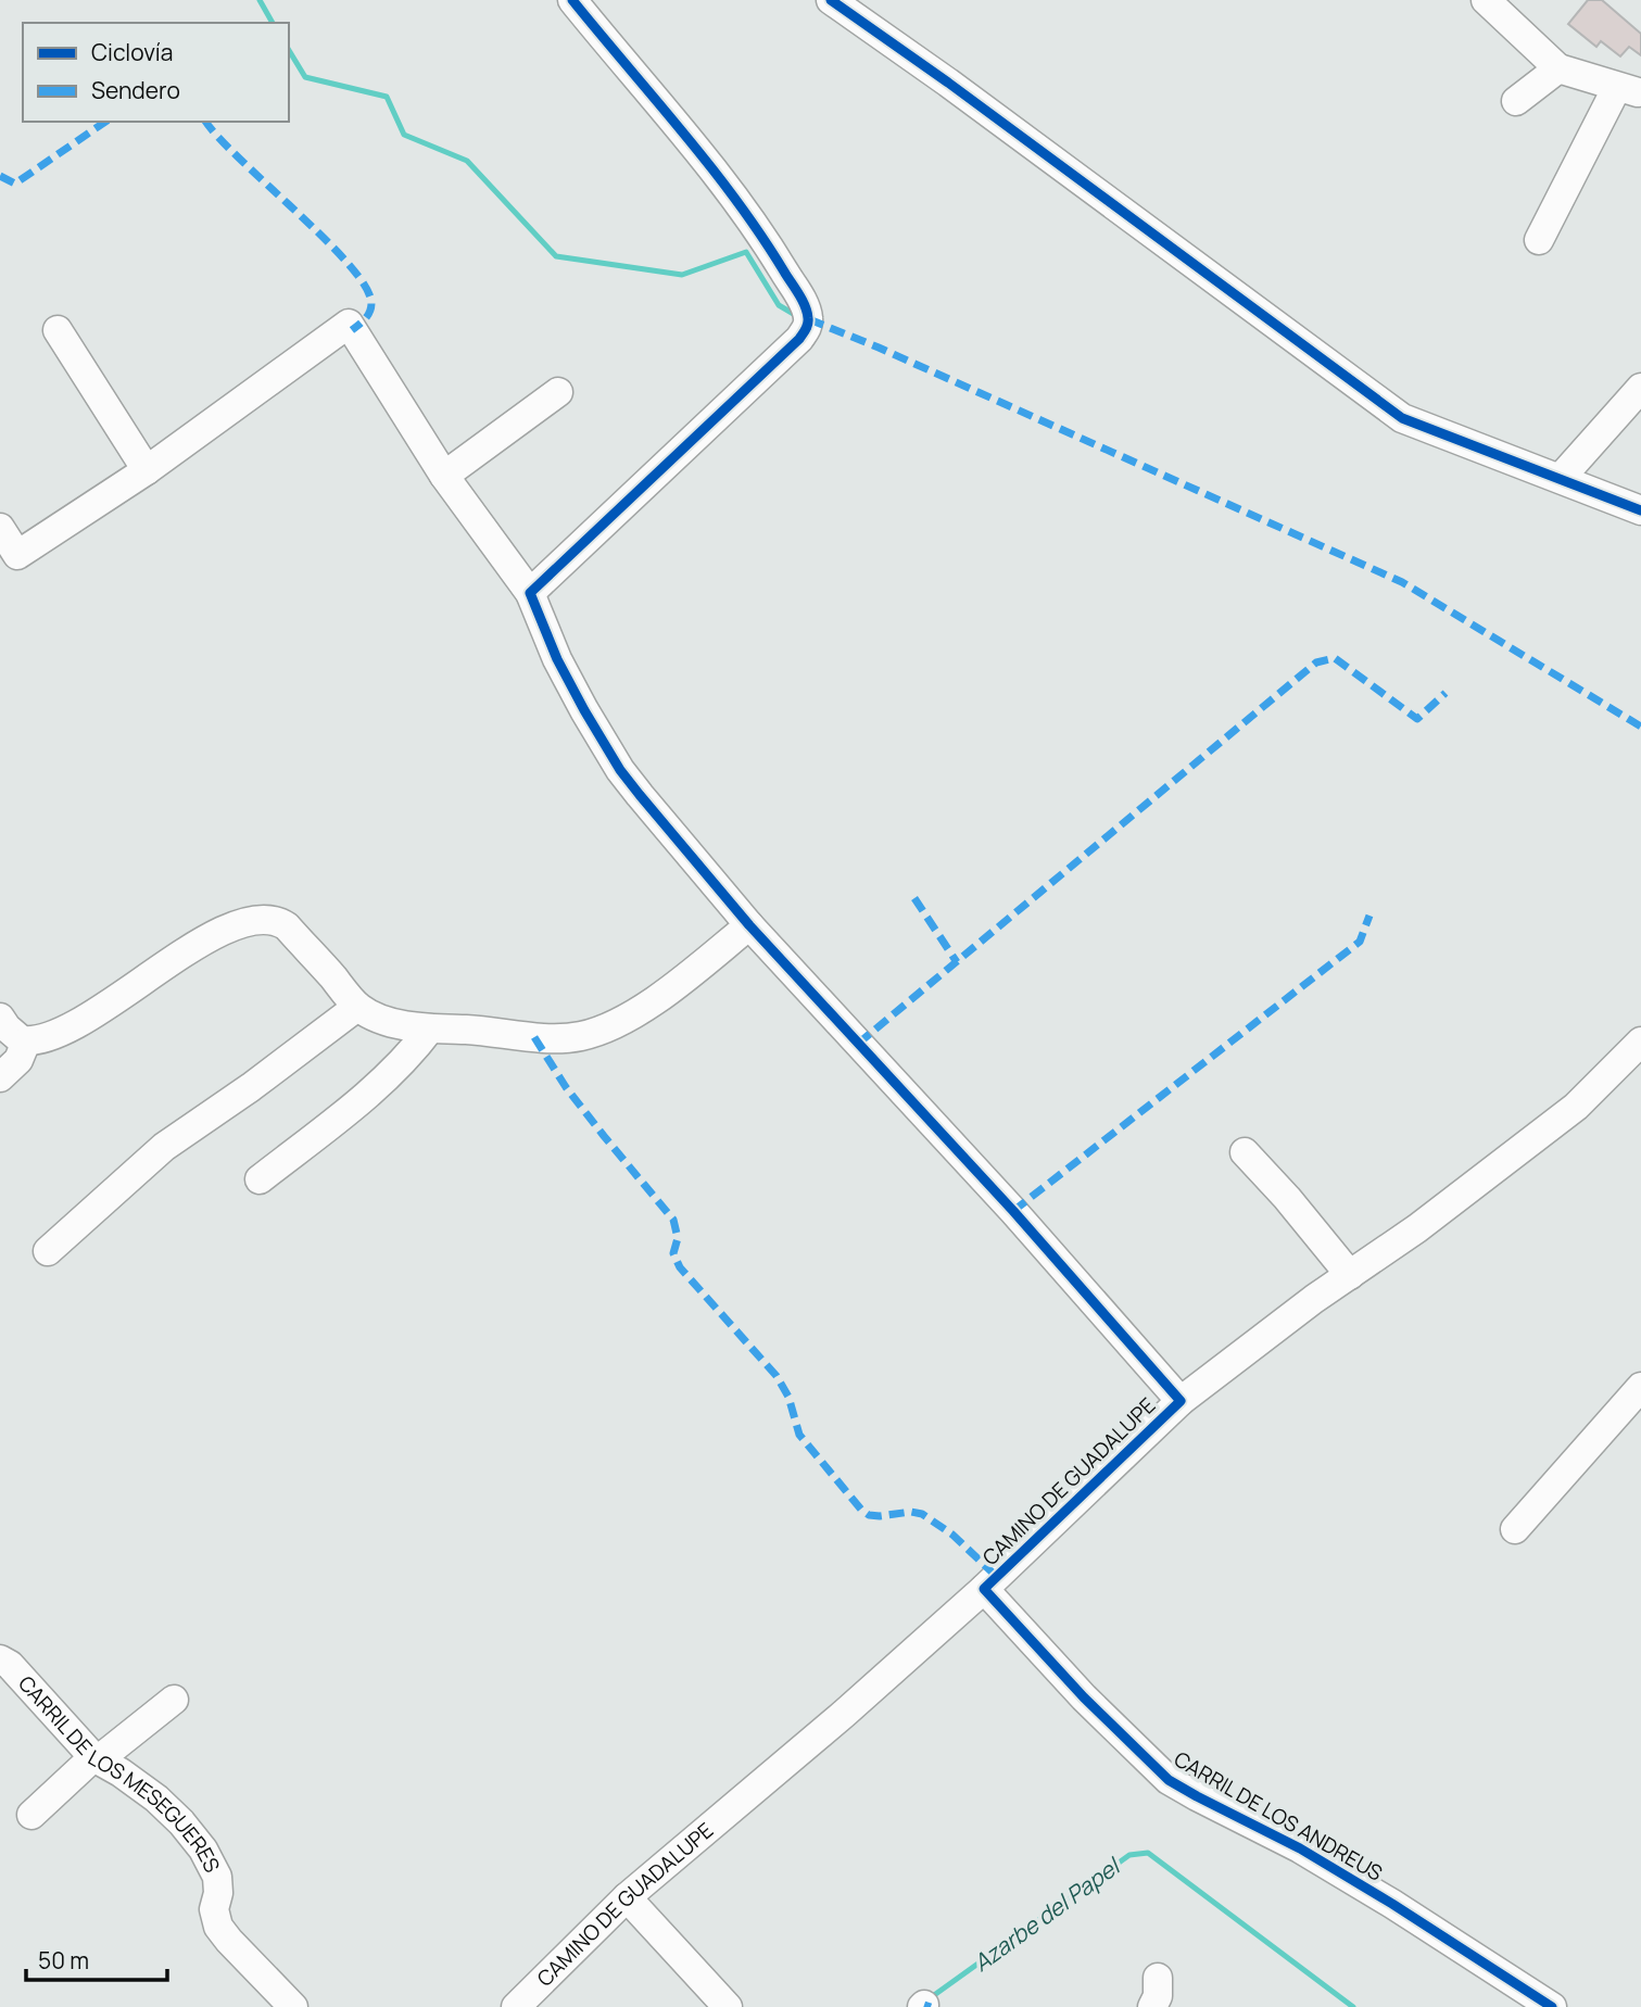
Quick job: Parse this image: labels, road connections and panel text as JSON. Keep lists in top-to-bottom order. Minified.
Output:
{"streets":{"street":["CAMINO DE GUADALUPE","CARRIL DE LOS MESEGUERES","CARRIL DE LOS ANDREUS"]},"crossings":[["CAMINO DE GUADALUPE","CARRIL DE LOS ANDREUS"]],"water":["Azarbe del Papel"],"legend":["Ciclovía","Sendero"],"scale_bar":"50 m"}
